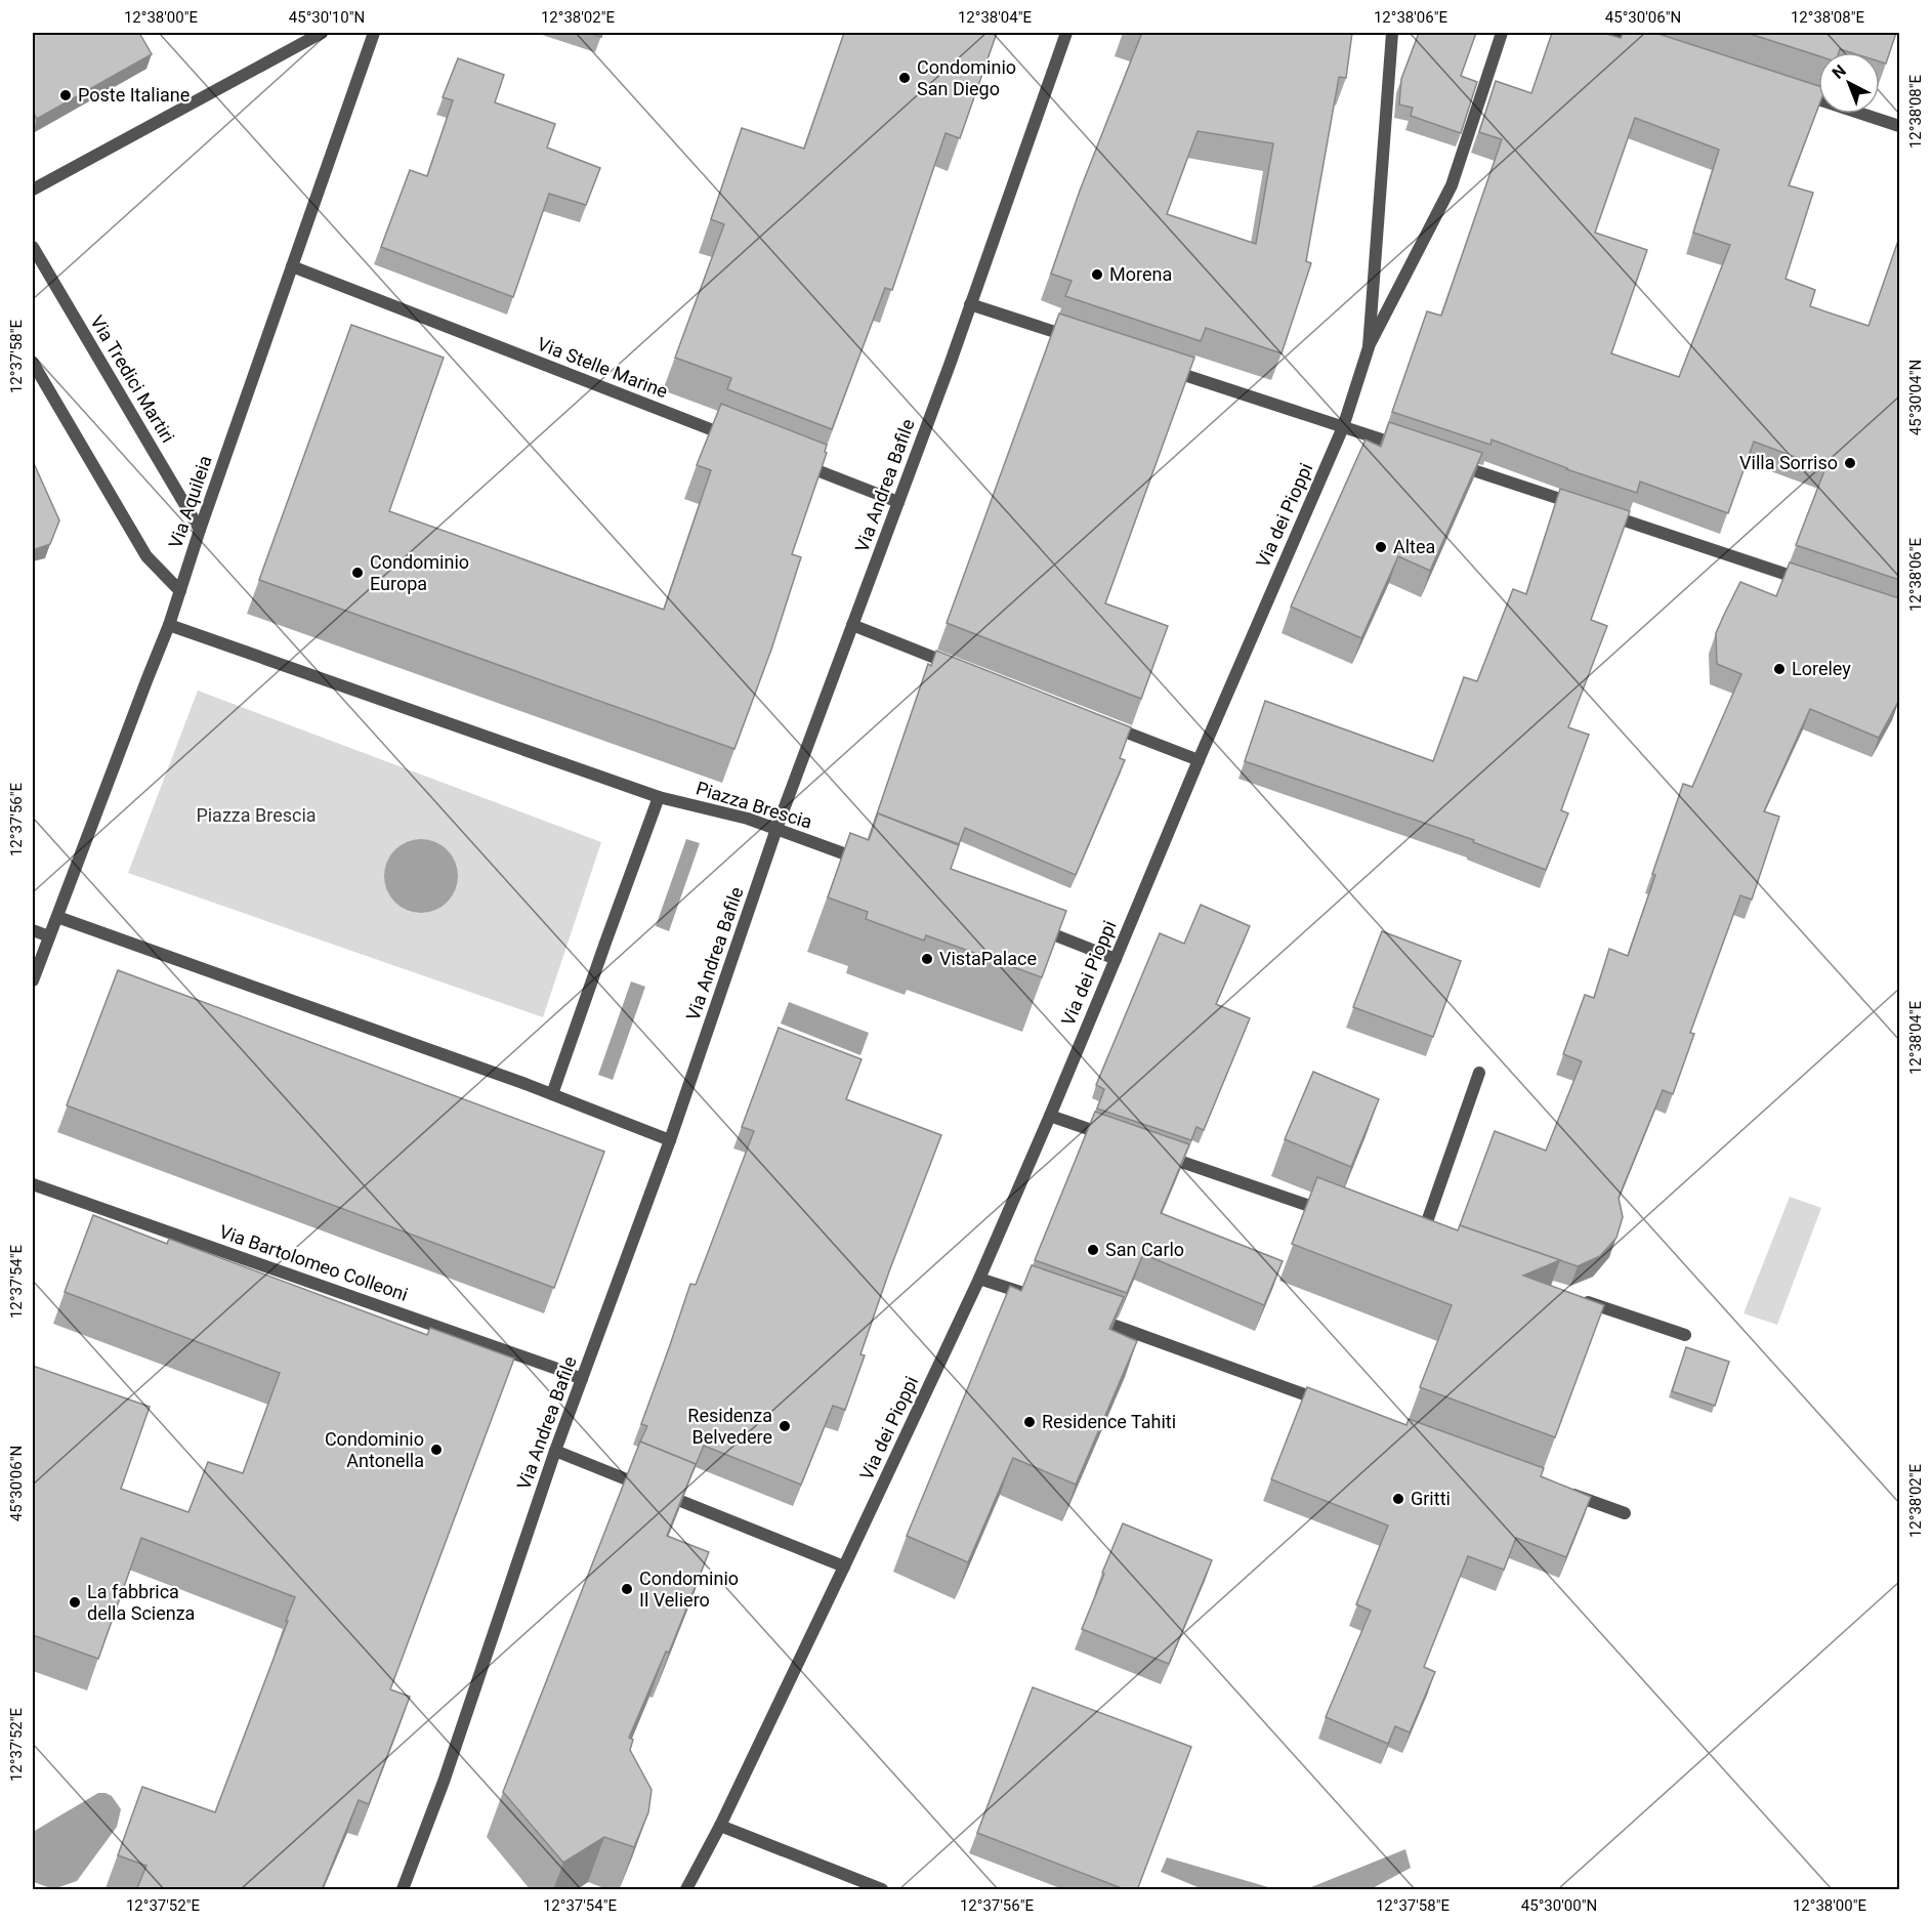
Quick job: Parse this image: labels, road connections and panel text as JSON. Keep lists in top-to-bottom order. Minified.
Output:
{"streets":{"street":["Via Stelle Marine","Via Tredici Martiri","Via Andrea Bafile","Via Aquileia","Via dei Pioppi","Piazza Brescia","Via Bartolomeo Colleoni"]},"crossings":[["Via Stelle Marine","Via Aquileia"],["Via Tredici Martiri","Via Aquileia"],["Via Andrea Bafile","Piazza Brescia"],["Via Andrea Bafile","Via Bartolomeo Colleoni"],["Via Aquileia","Piazza Brescia"]],"parks":["Piazza Brescia"],"places":["Condominio San Diego","Poste Italiane","Morena","Villa Sorriso","Altea","Condominio Europa","Loreley","VistaPalace","San Carlo","Residence Tahiti","Residenza Belvedere","Condominio Antonella","Gritti","Condominio Il Veliero","La fabbrica della Scienza"],"north":"top left","coordinates":["12°38'00\"E","45°30'10\"N","12°38'02\"E","12°38'04\"E","12°38'06\"E","45°30'06\"N","12°38'08\"E","12°37'58\"E","45°30'04\"N","12°37'56\"E","12°37'54\"E","12°37'52\"E","45°30'00\"N"]}
